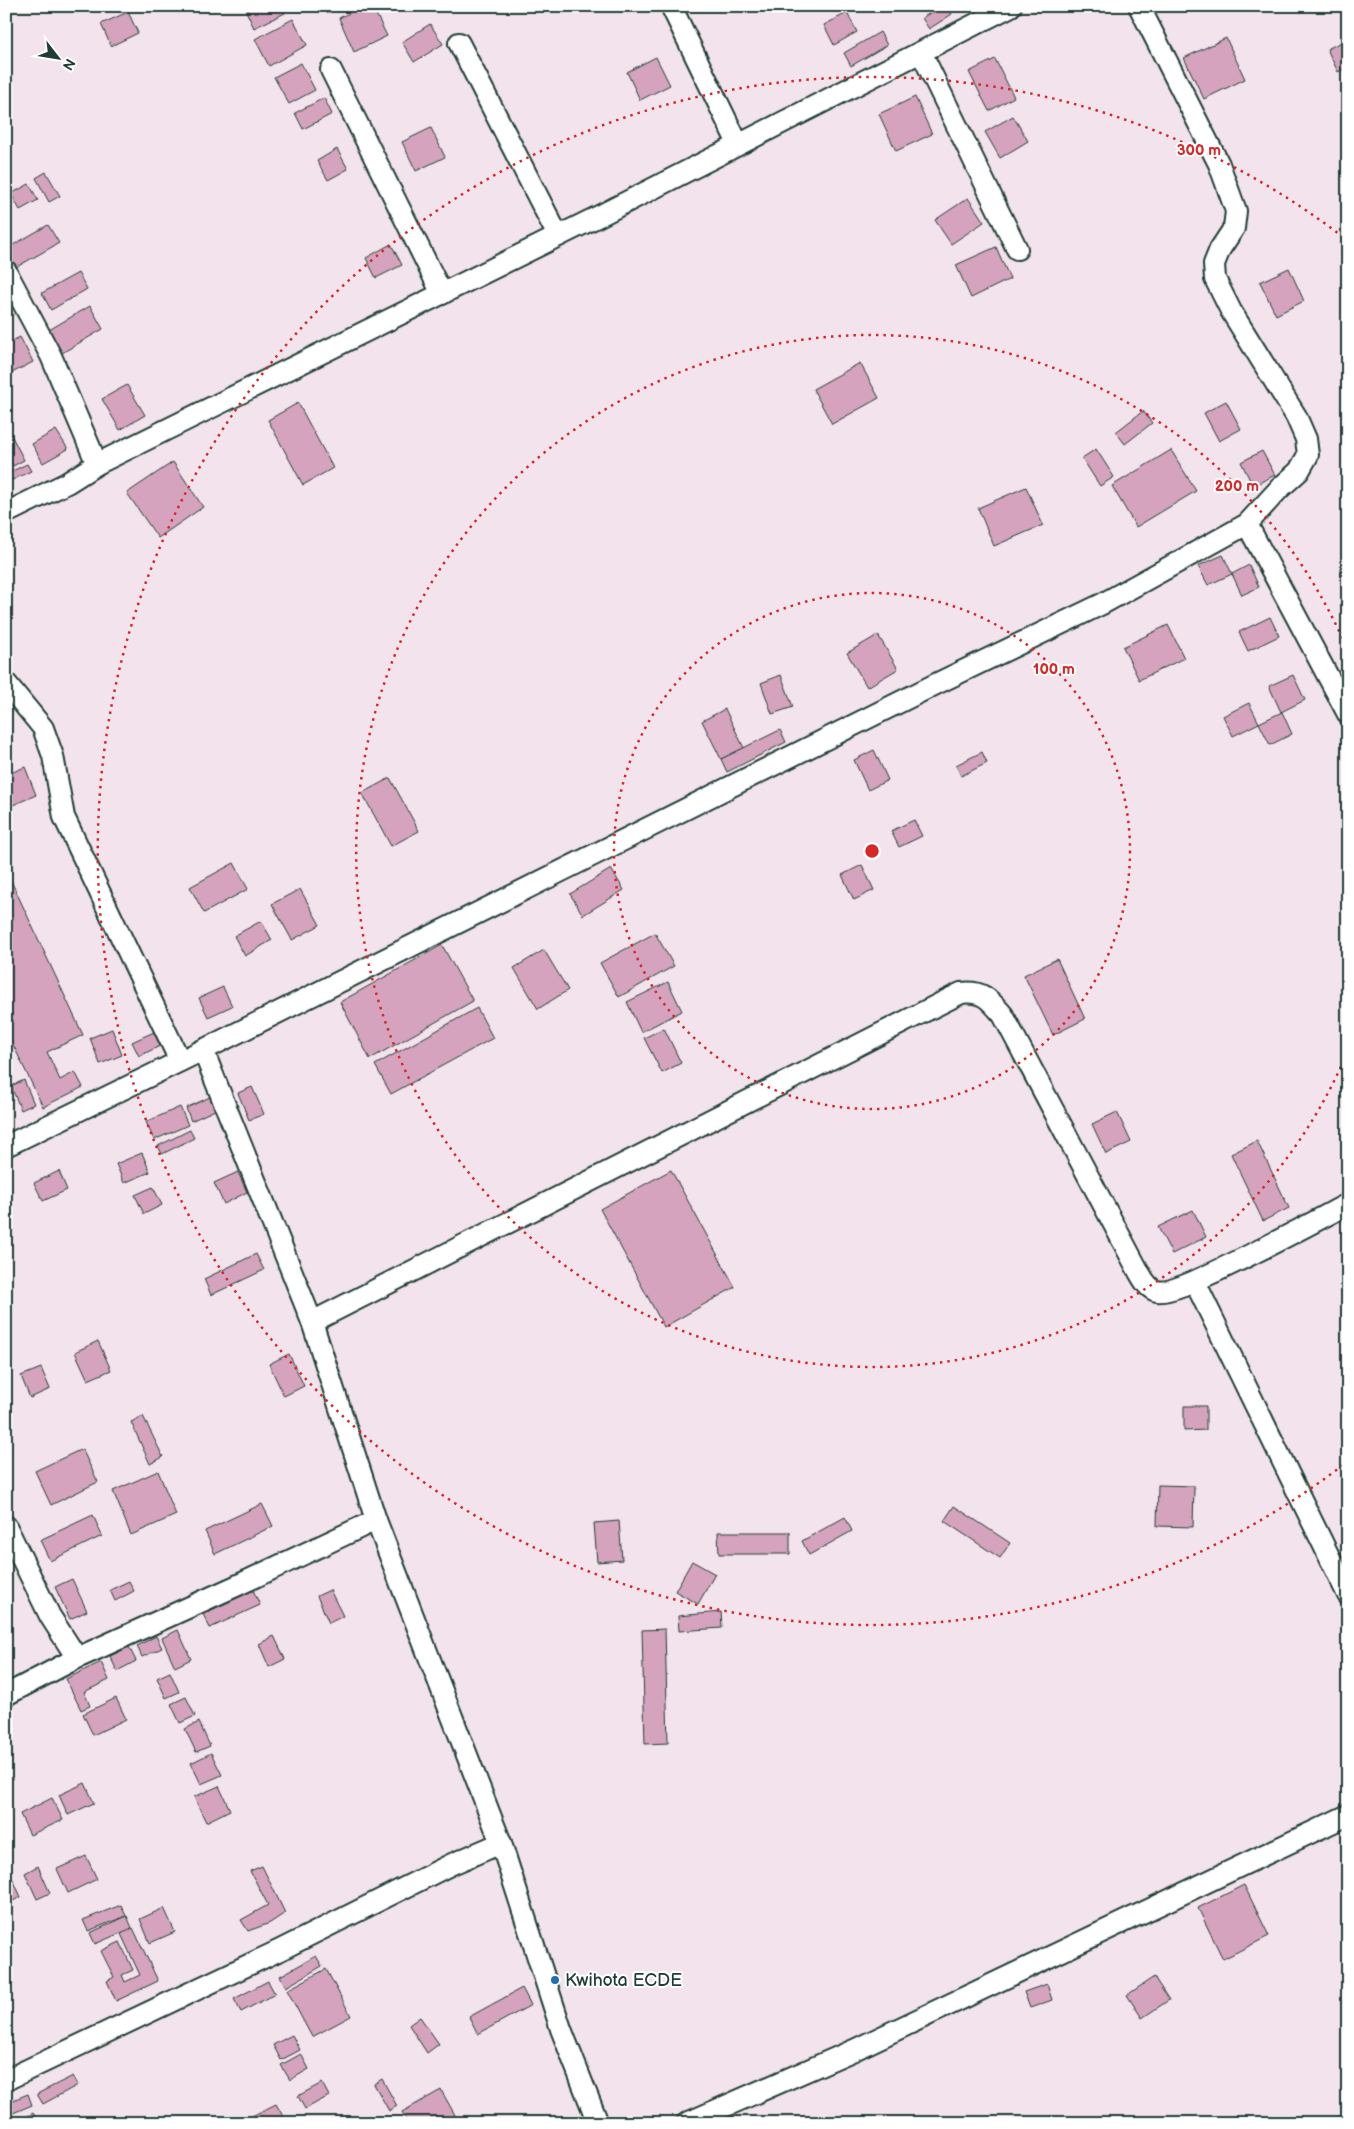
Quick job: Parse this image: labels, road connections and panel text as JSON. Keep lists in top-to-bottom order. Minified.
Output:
{"places":["Kwihota ECDE"],"north":"bottom right","rings":["300 m","200 m","100 m"]}
